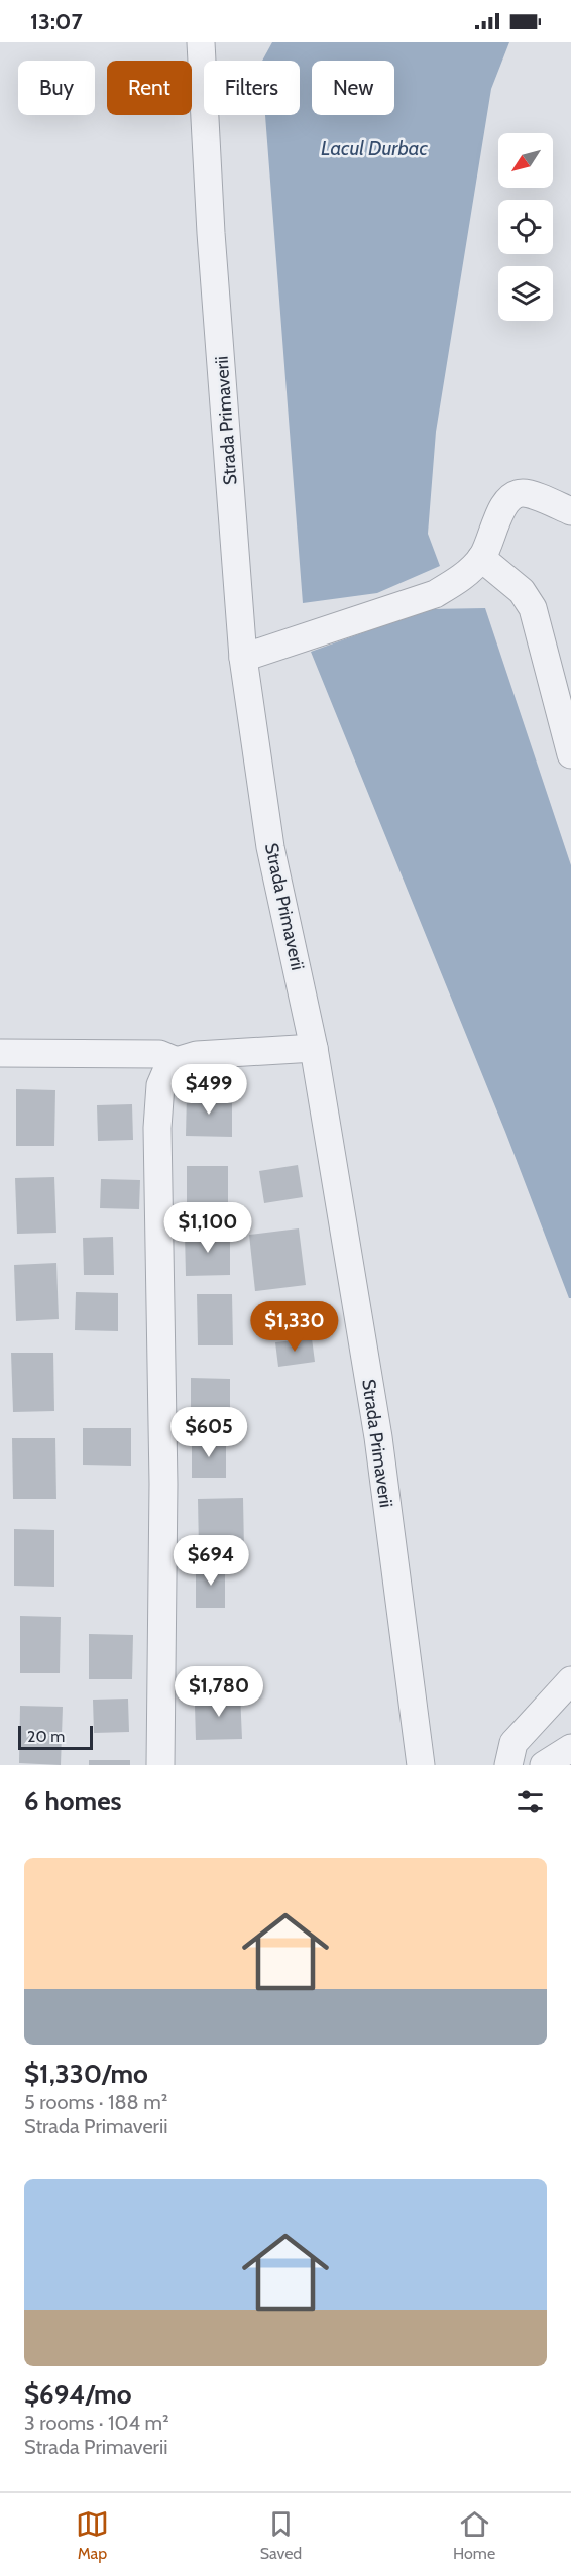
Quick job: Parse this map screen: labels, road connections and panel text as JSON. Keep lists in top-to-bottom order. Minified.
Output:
{"streets":{"street":["Strada Primaverii"]},"water":["Lacul Durbac"],"scale_bar":"20 m","north":"bottom left","page":{"status":"13:07","chip":["Buy","Rent","Filters","New"],"price":["$499","$1,100","$1,330","$605","$694","$1,780"],"scale":"20 m","heading":"6 homes","list":[{"name":"$1,330/mo","note":"5 rooms · 188 m² · Strada Primaverii"},{"name":"$694/mo","note":"3 rooms · 104 m² · Strada Primaverii"}],"tabs":["Map","Saved","Home"]}}
